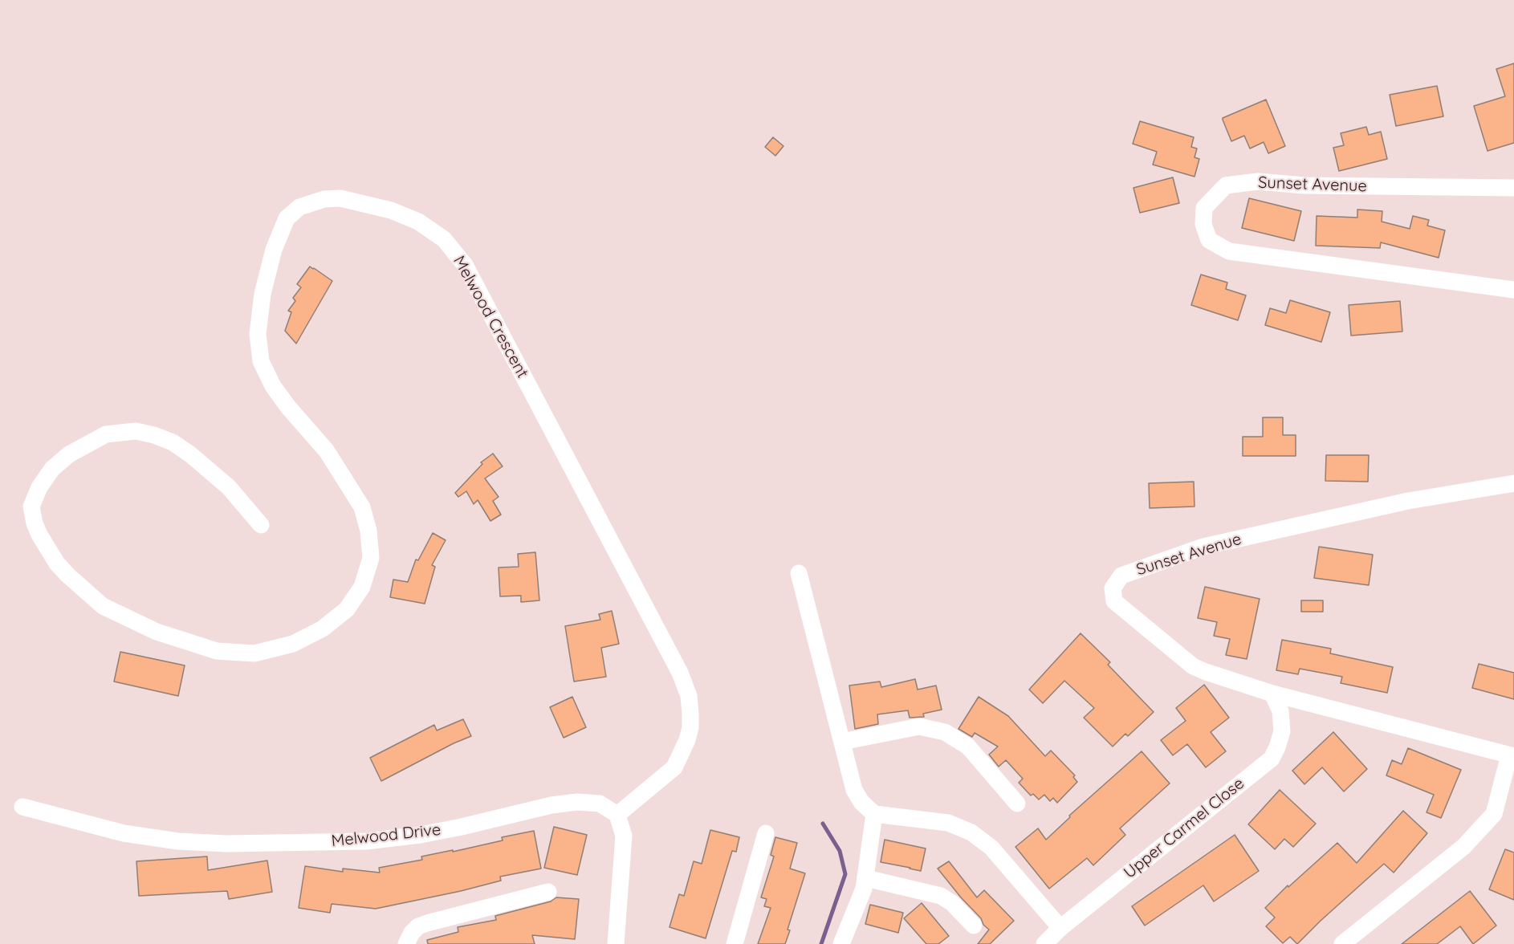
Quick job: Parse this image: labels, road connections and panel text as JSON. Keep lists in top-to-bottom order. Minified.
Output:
{"streets":{"street":["Sunset Avenue","Melwood Crescent","Upper Carmel Close","Melwood Drive"]},"crossings":[["Sunset Avenue","Upper Carmel Close"],["Melwood Crescent","Melwood Drive"]]}
